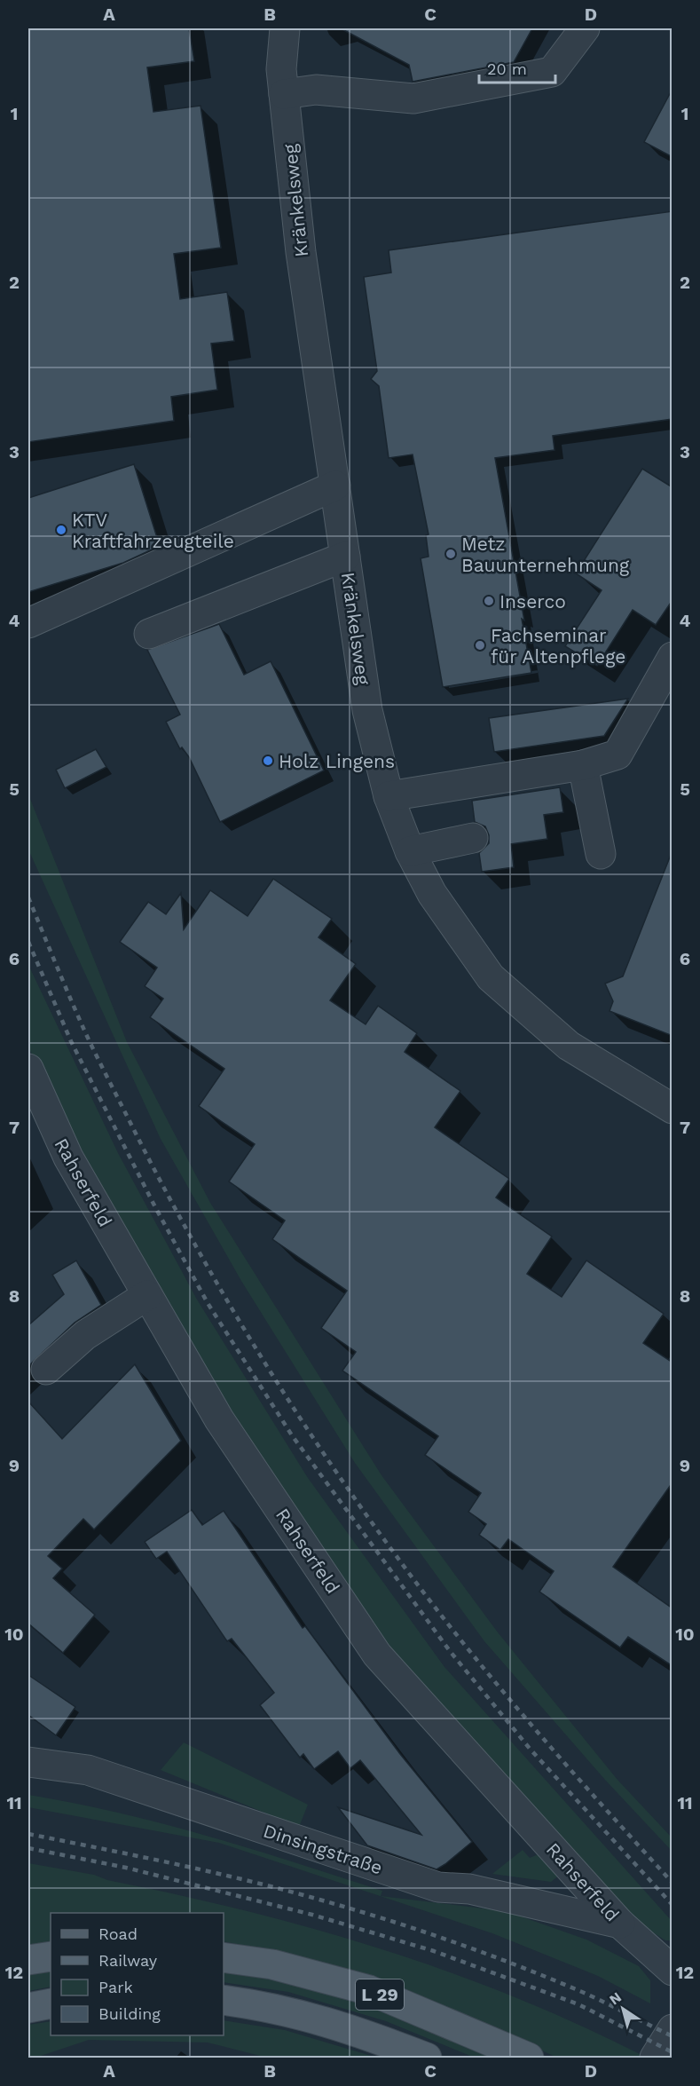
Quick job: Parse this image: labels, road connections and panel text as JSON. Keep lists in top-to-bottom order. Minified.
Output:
{"streets":{"main road":["L 29"],"street":["Kränkelsweg","Rahserfeld","Dinsingstraße"]},"crossings":[["Rahserfeld","Dinsingstraße"]],"places":["KTV Kraftfahrzeugteile","Metz Bauunternehmung","Inserco","Fachseminar für Altenpflege","Holz Lingens"],"legend":["Road","Railway","Park","Building"],"scale_bar":"20 m","north":"top left","grid":{"columns":["A","B","C","D"],"rows":["1","2","3","4","5","6","7","8","9","10","11","12"]}}
